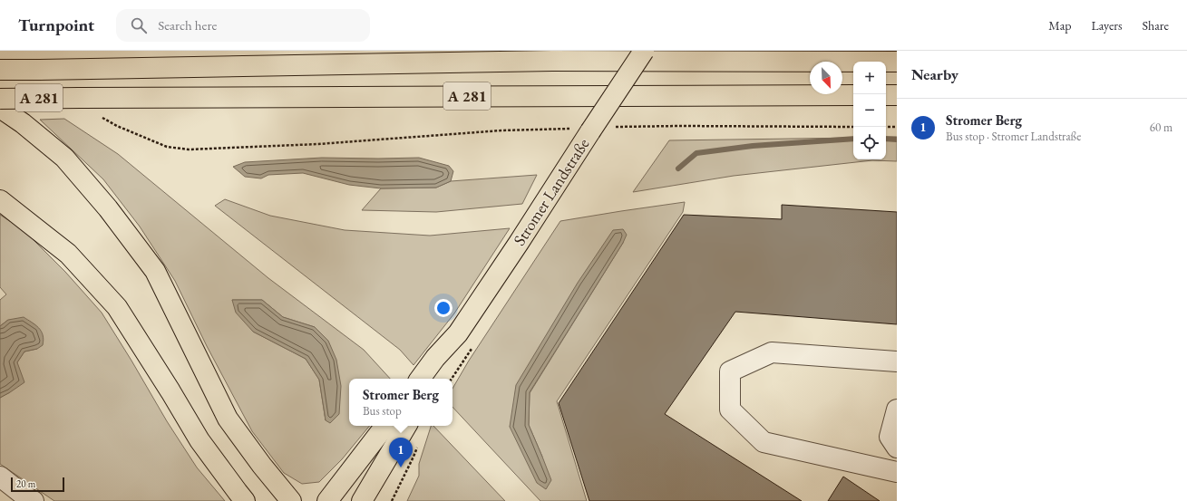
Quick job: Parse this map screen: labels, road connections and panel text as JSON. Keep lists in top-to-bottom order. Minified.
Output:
{"streets":{"main road":["A 281","Stromer Landstraße"]},"scale_bar":"20 m","north":"bottom right","page":{"header":"Turnpoint","search":"Search here","nav":["Map","Layers","Share"],"heading":"Nearby","map_buttons":["+","−"],"list":[{"mark":"1","name":"Stromer Berg","note":"Bus stop · Stromer Landstraße","value":"60 m"}],"popup":["Stromer Berg","Bus stop"],"pins":"1","scale":"20 m"}}
